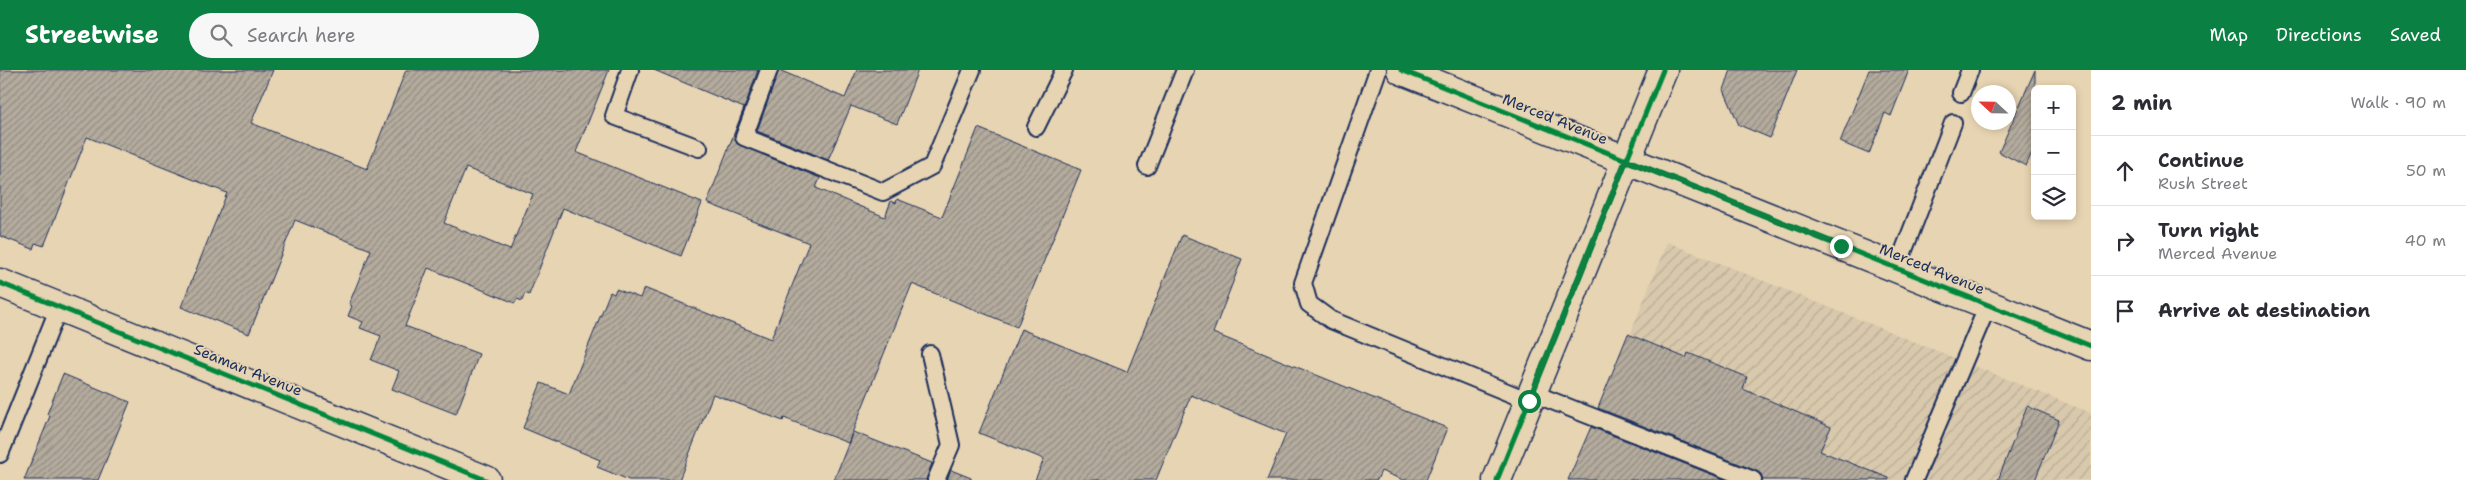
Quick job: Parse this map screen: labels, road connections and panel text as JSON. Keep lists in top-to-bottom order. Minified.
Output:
{"streets":{"street":["Merced Avenue","Seaman Avenue"]},"north":"left","page":{"header":"Streetwise","search":"Search here","nav":["Map","Directions","Saved"],"heading":["2 min","Walk · 90 m"],"map_buttons":["+","−"],"list":[["Continue","Rush Street","50 m"],["Turn right","Merced Avenue","40 m"],"Arrive at destination"]}}
